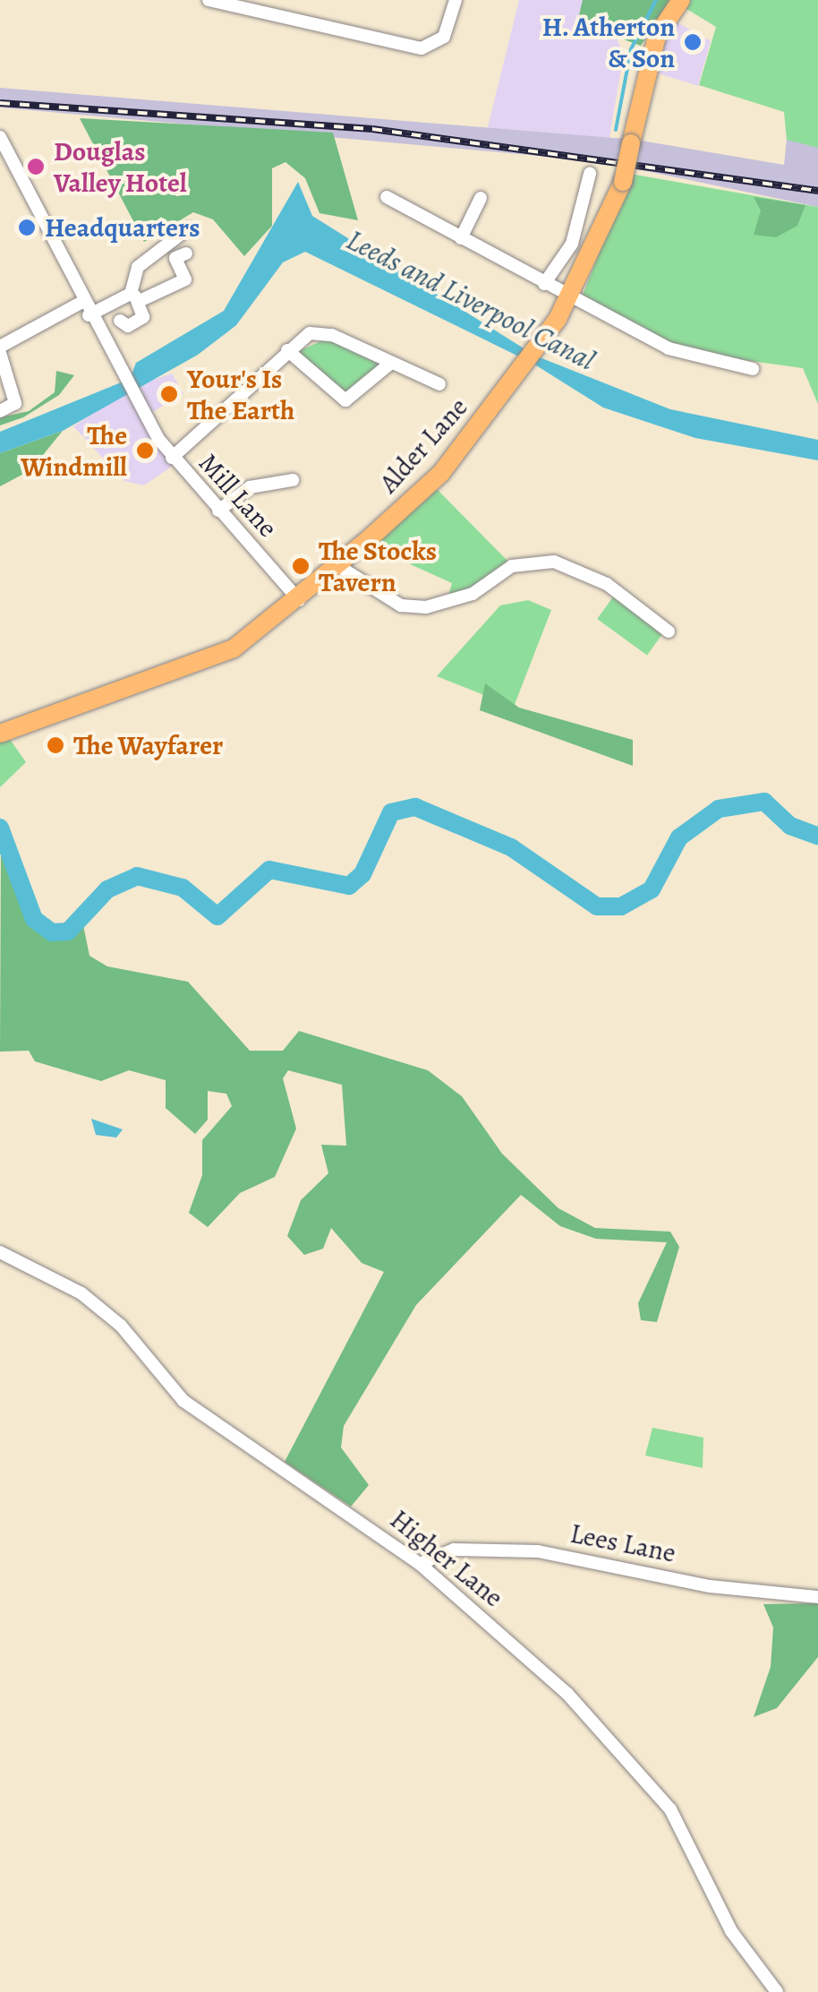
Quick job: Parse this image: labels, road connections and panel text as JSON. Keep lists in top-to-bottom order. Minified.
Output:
{"streets":{"highway":["Alder Lane"],"street":["Mill Lane","Lees Lane","Higher Lane"]},"crossings":[["Alder Lane","Mill Lane"],["Lees Lane","Higher Lane"]],"water":["Leeds and Liverpool Canal"],"places":["H. Atherton & Son","Douglas Valley Hotel","Headquarters","Your's Is The Earth","The Windmill","The Stocks Tavern","The Wayfarer"]}
